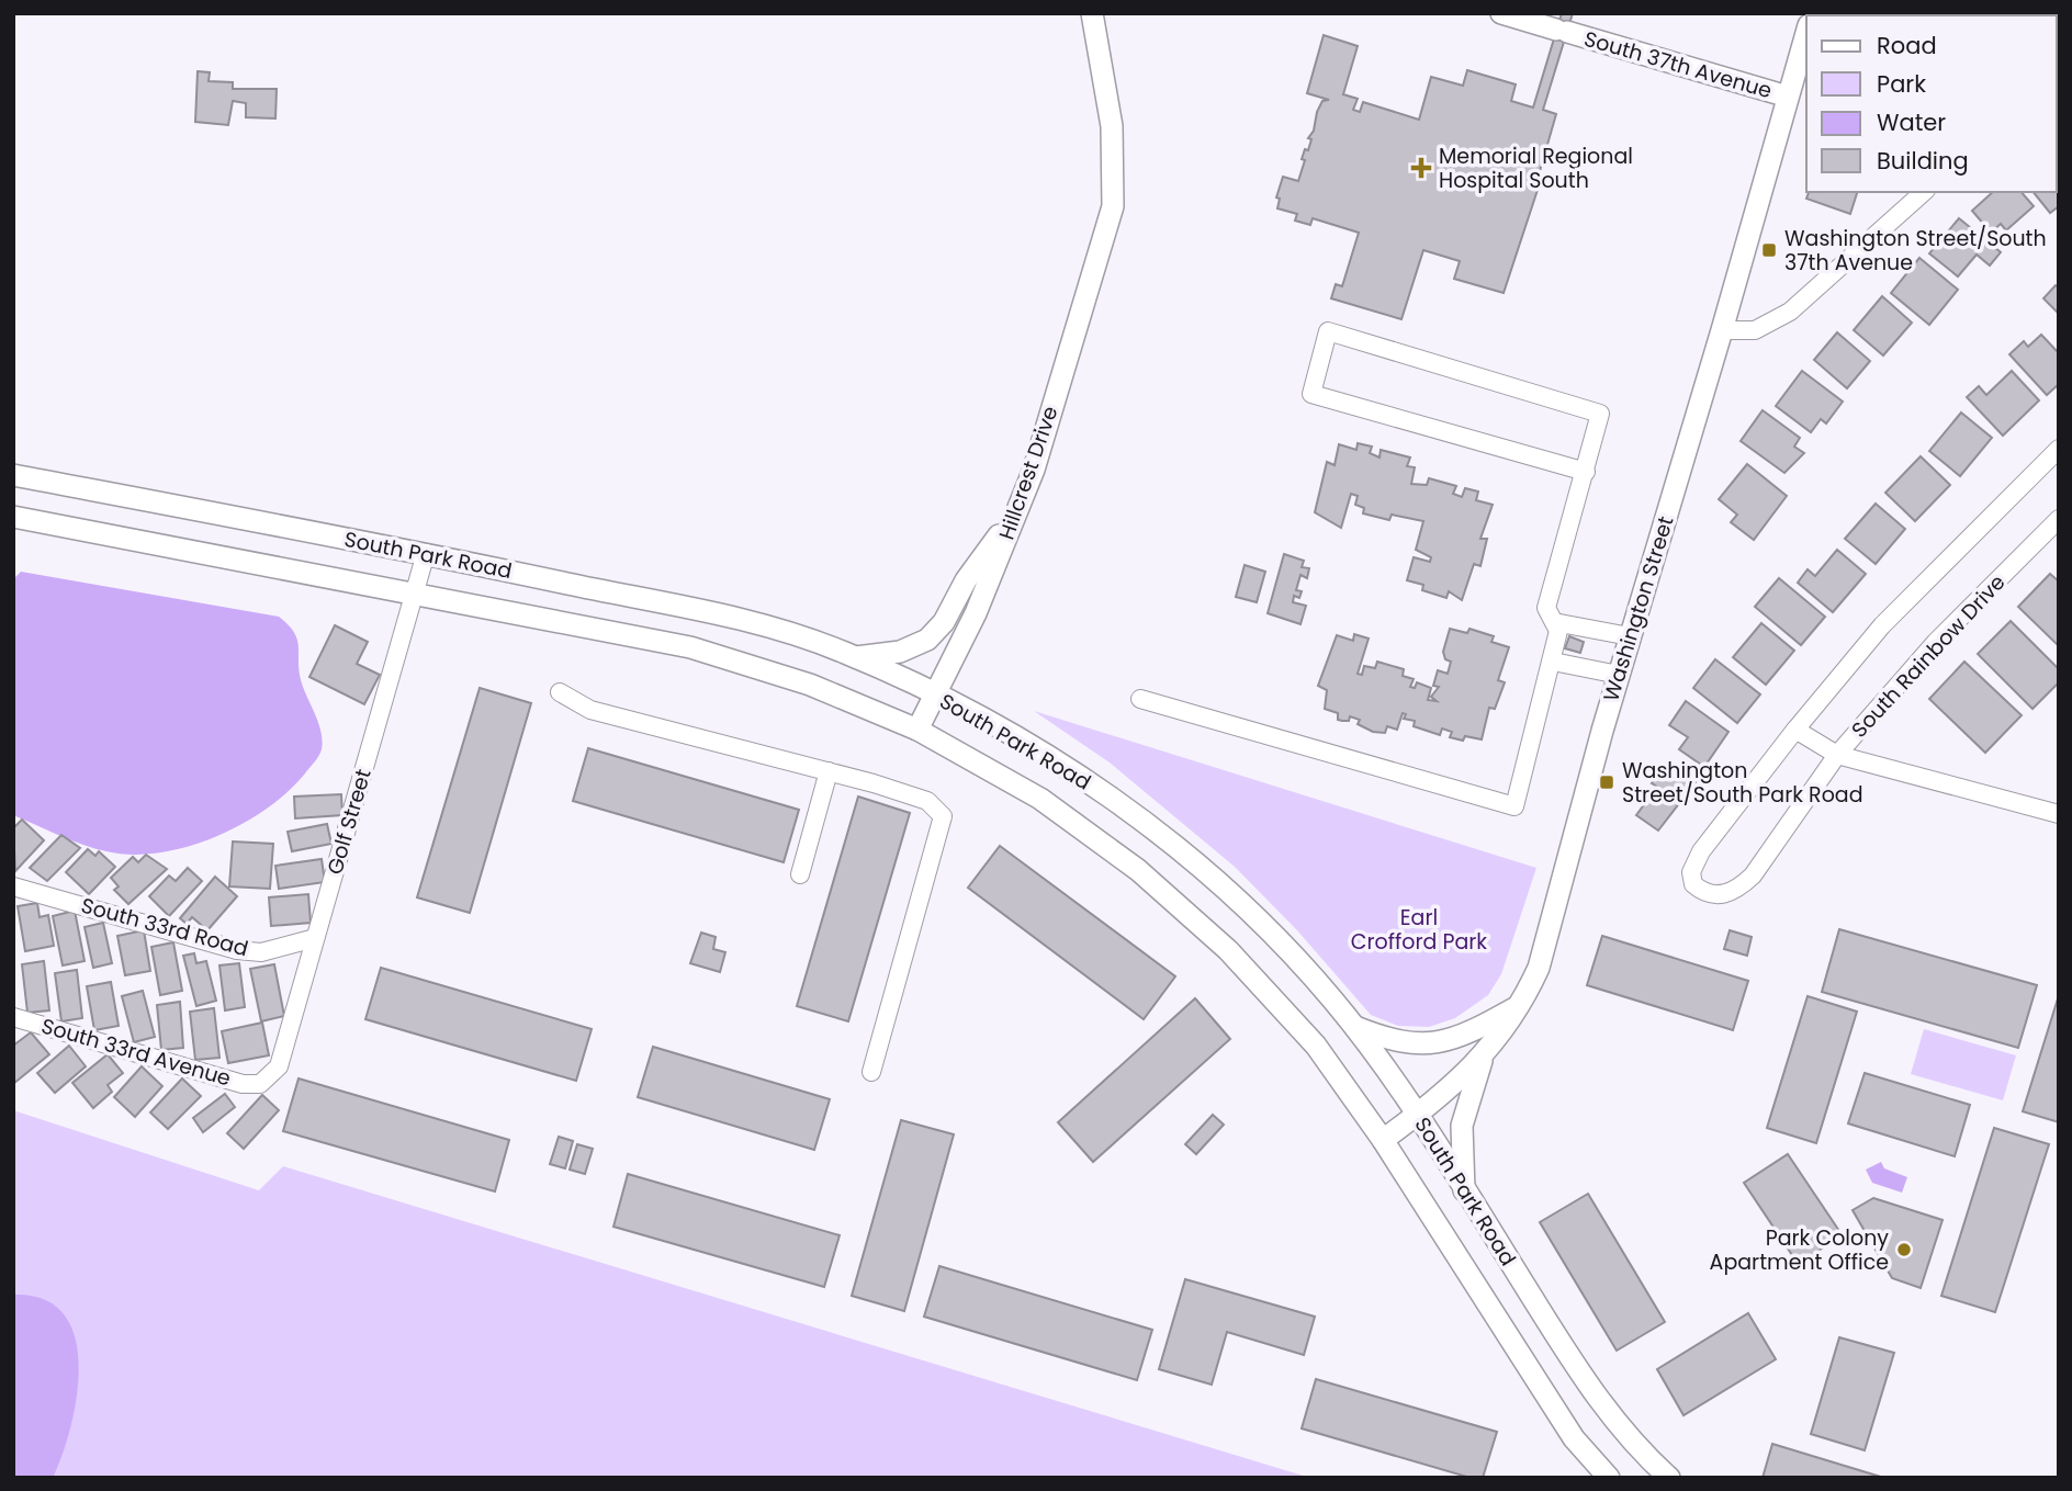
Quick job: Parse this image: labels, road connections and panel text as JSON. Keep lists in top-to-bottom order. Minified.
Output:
{"streets":{"street":["South 37th Avenue","Hillcrest Drive","South Park Road","Washington Street","South Rainbow Drive","Golf Street","South 33rd Road","South 33rd Avenue"]},"crossings":[["South 37th Avenue","Washington Street"],["Hillcrest Drive","South Park Road"],["South Park Road","Washington Street"],["South Park Road","Golf Street"],["Golf Street","South 33rd Road"],["Golf Street","South 33rd Avenue"]],"parks":["Earl Crofford Park"],"places":{"health":["Memorial Regional Hospital South"],"transit":["Washington Street/South 37th Avenue","Washington Street/South Park Road"],"other":["Park Colony Apartment Office"]},"legend":["Road","Park","Water","Building"]}
